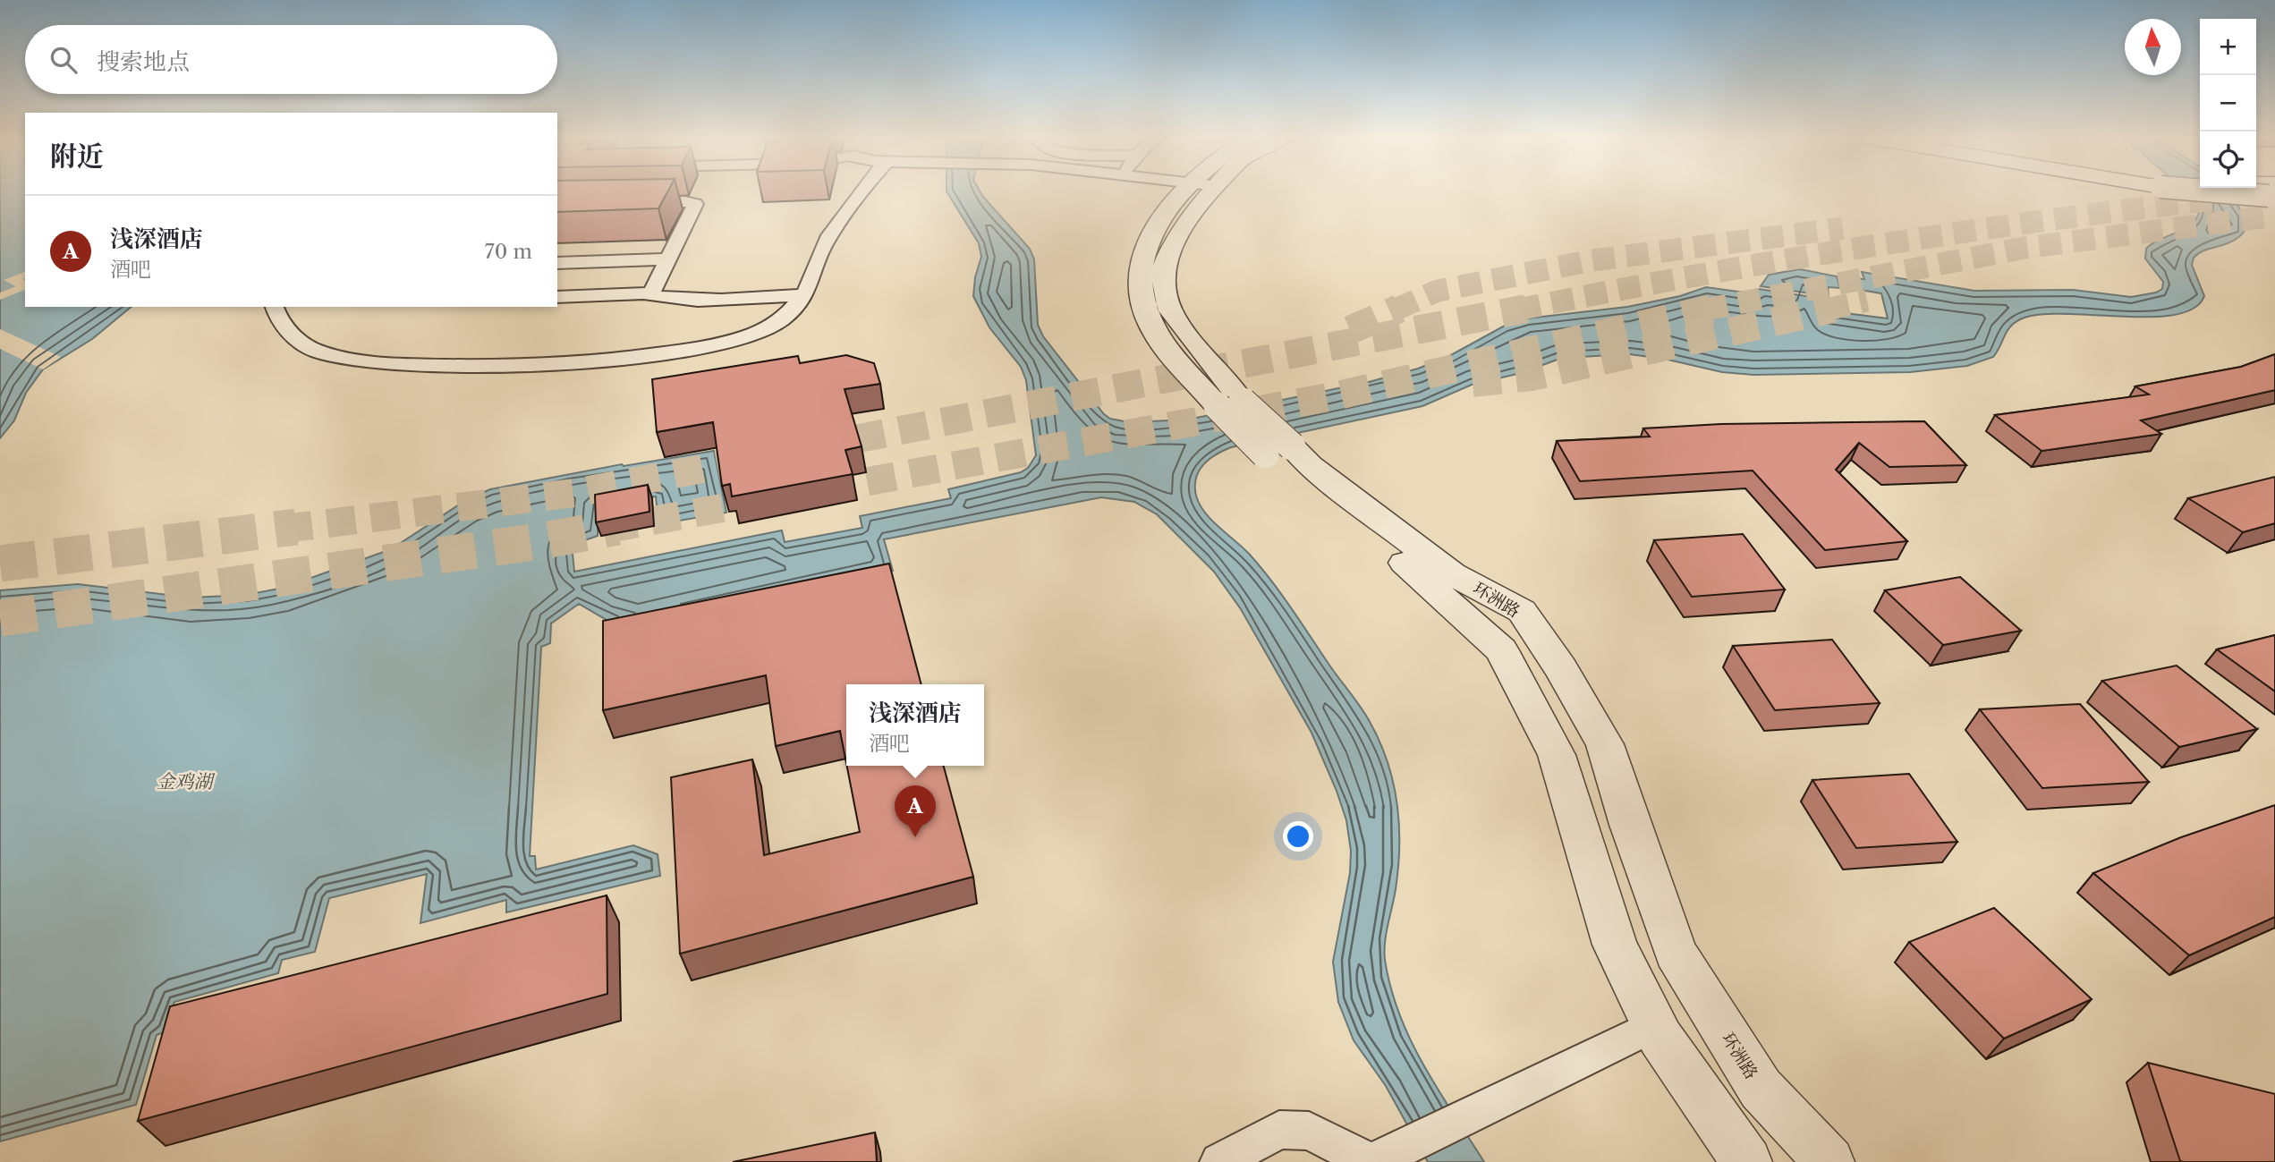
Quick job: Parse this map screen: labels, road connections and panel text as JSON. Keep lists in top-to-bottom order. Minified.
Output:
{"streets":{"street":["环洲路"]},"water":["金鸡湖"],"north":"top","page":{"map_buttons":["+","−"],"search":"搜索地点","heading":"附近","list":[{"mark":"A","name":"浅深酒店","note":"酒吧","value":"70 m"}],"popup":["浅深酒店","酒吧"],"pins":"A"}}
